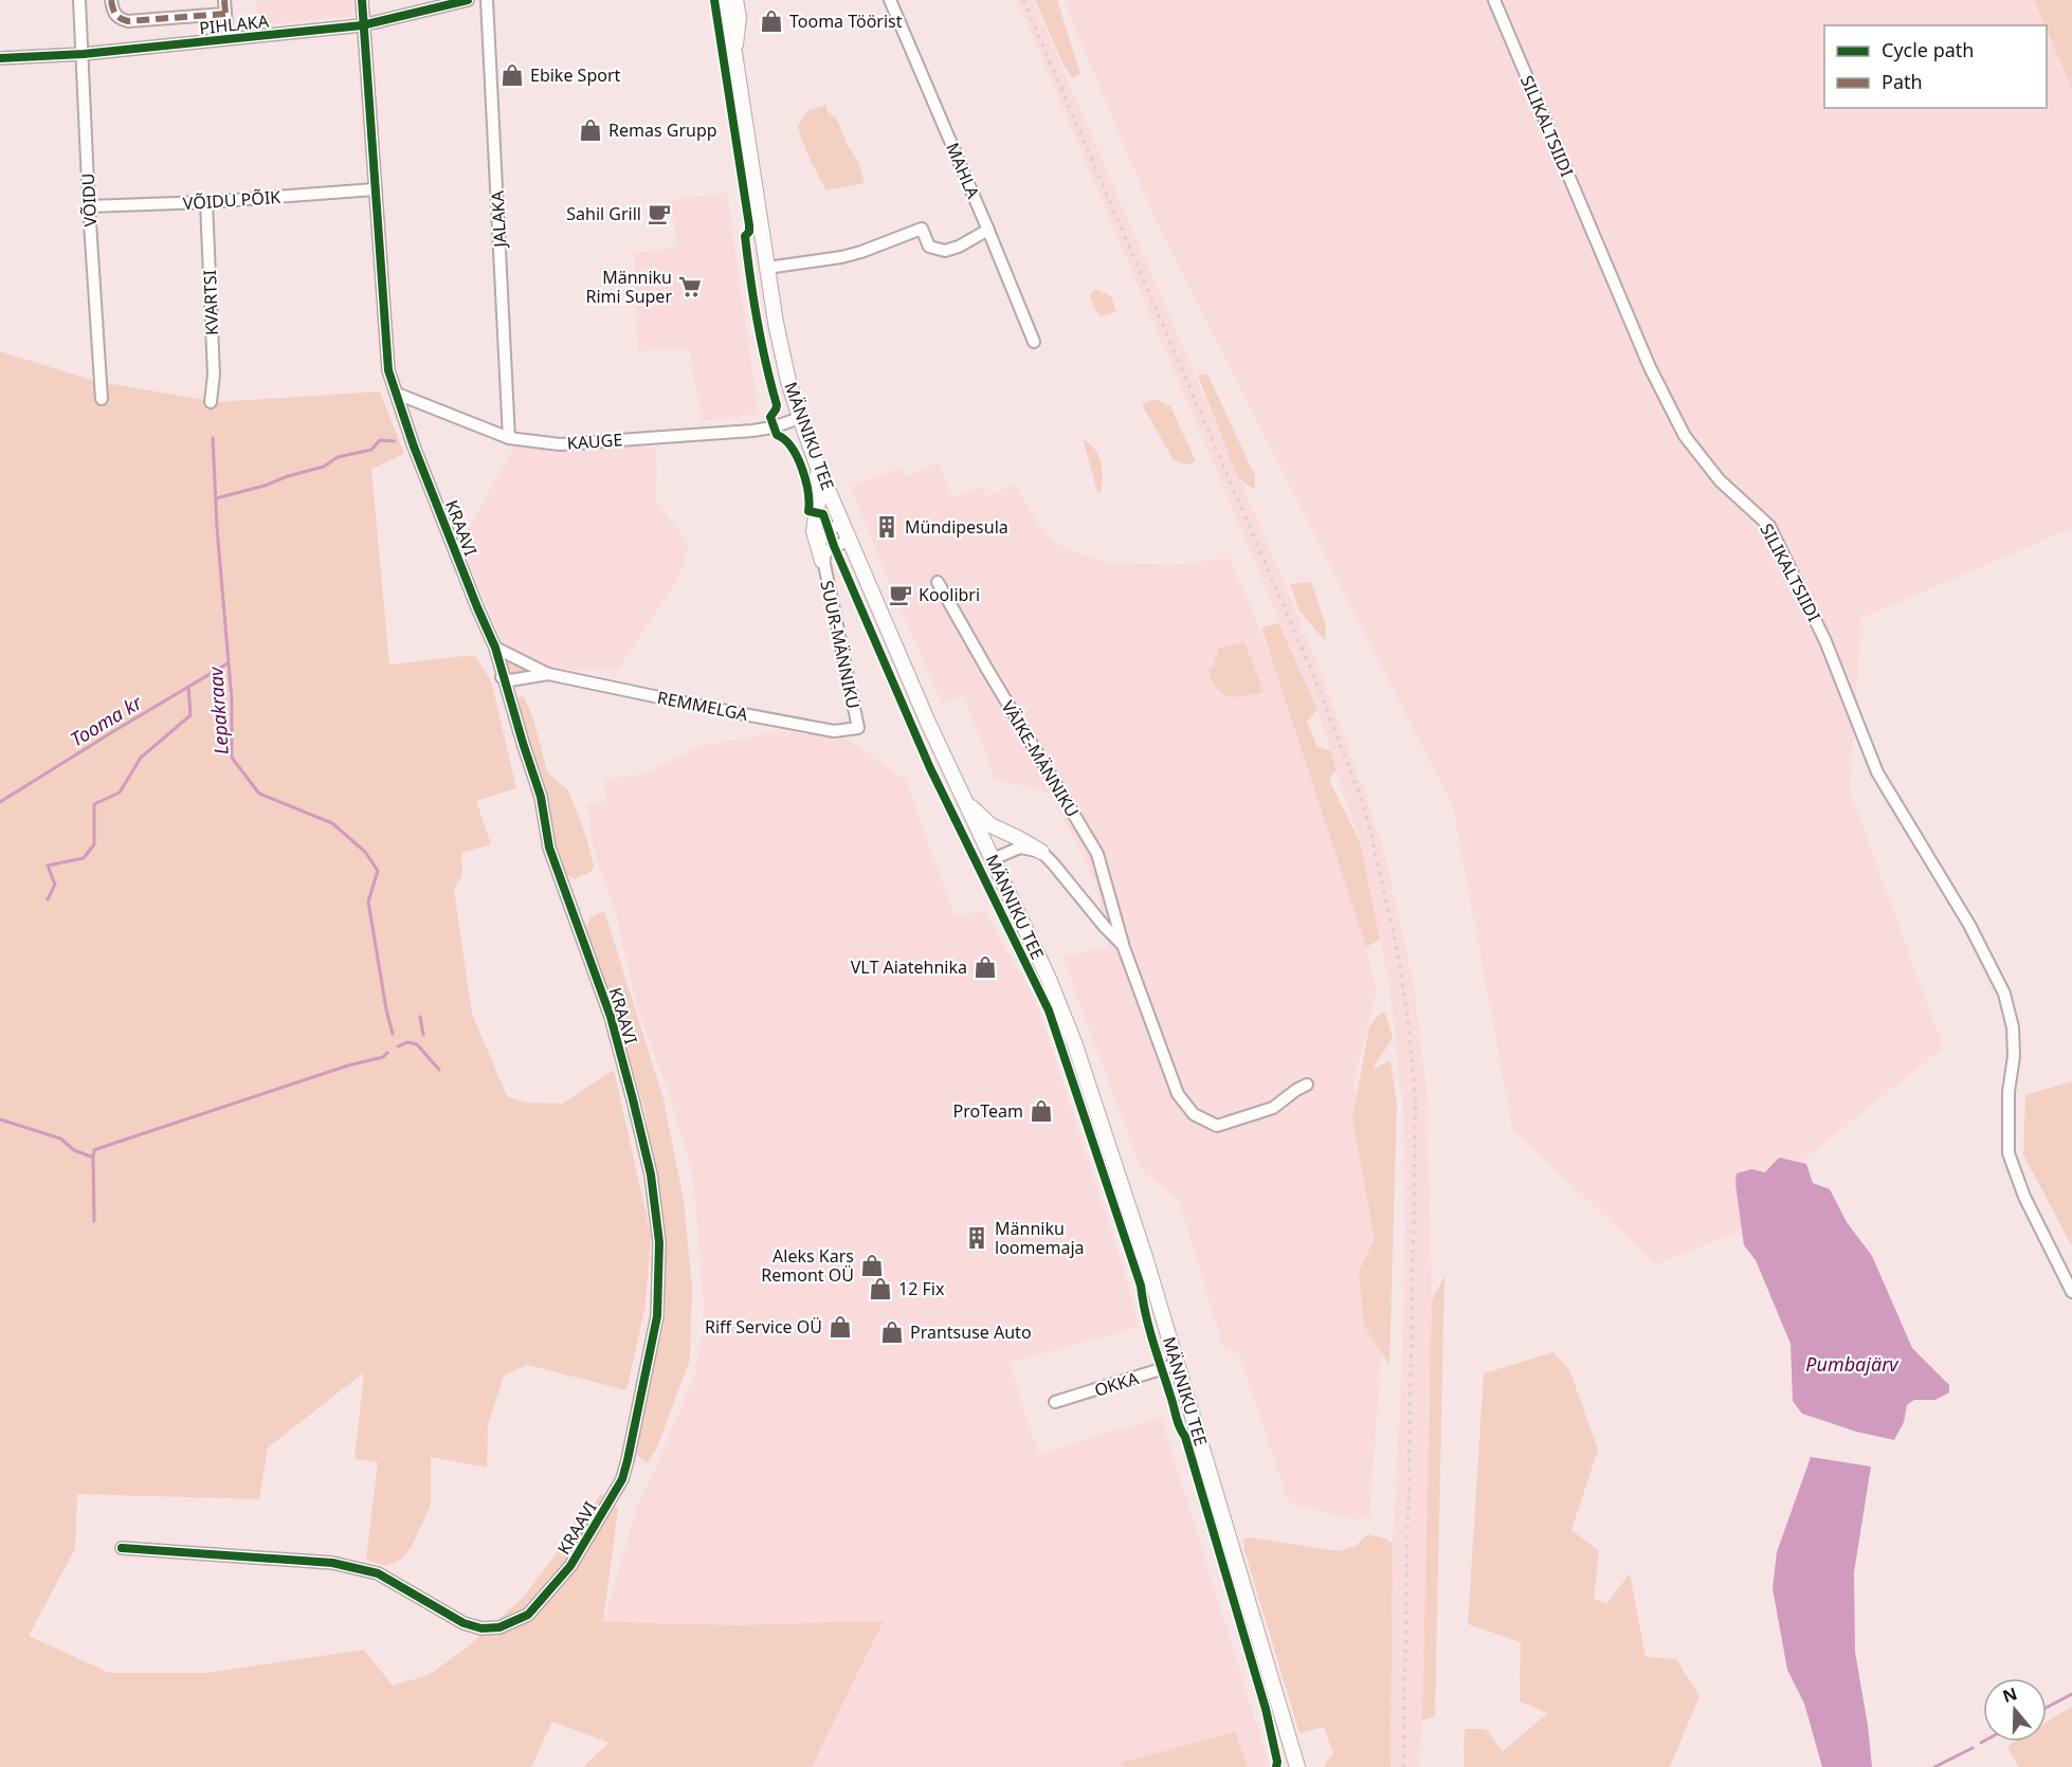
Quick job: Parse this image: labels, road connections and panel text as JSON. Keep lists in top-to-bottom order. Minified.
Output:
{"streets":{"street":["PIHLAKA","SILIKALTSIIDI","MAHLA","VÕIDU","VÕIDU PÕIK","JALAKA","KVARTSI","MÄNNIKU TEE","KAUGE","KRAAVI","SUUR-MÄNNIKU","REMMELGA","VÄIKE-MÄNNIKU","OKKA"]},"crossings":[["PIHLAKA","VÕIDU"],["PIHLAKA","KRAAVI"],["VÕIDU","VÕIDU PÕIK"],["VÕIDU PÕIK","KVARTSI"],["VÕIDU PÕIK","KRAAVI"],["JALAKA","KAUGE"],["MÄNNIKU TEE","KAUGE"],["MÄNNIKU TEE","SUUR-MÄNNIKU"],["MÄNNIKU TEE","OKKA"],["KAUGE","KRAAVI"],["KRAAVI","REMMELGA"],["SUUR-MÄNNIKU","REMMELGA"]],"water":["Lepakraav","Tooma kr","Pumbajärv"],"places":{"shop":["Tooma Töörist","Ebike Sport","Remas Grupp","VLT Aiatehnika","ProTeam","Aleks Kars Remont OÜ","12 Fix","Riff Service OÜ","Prantsuse Auto"],"cafe":["Sahil Grill","Koolibri"],"supermarket":["Männiku Rimi Super"],"building":["Mündipesula","Männiku loomemaja"]},"legend":["Cycle path","Path"],"north":"top"}
